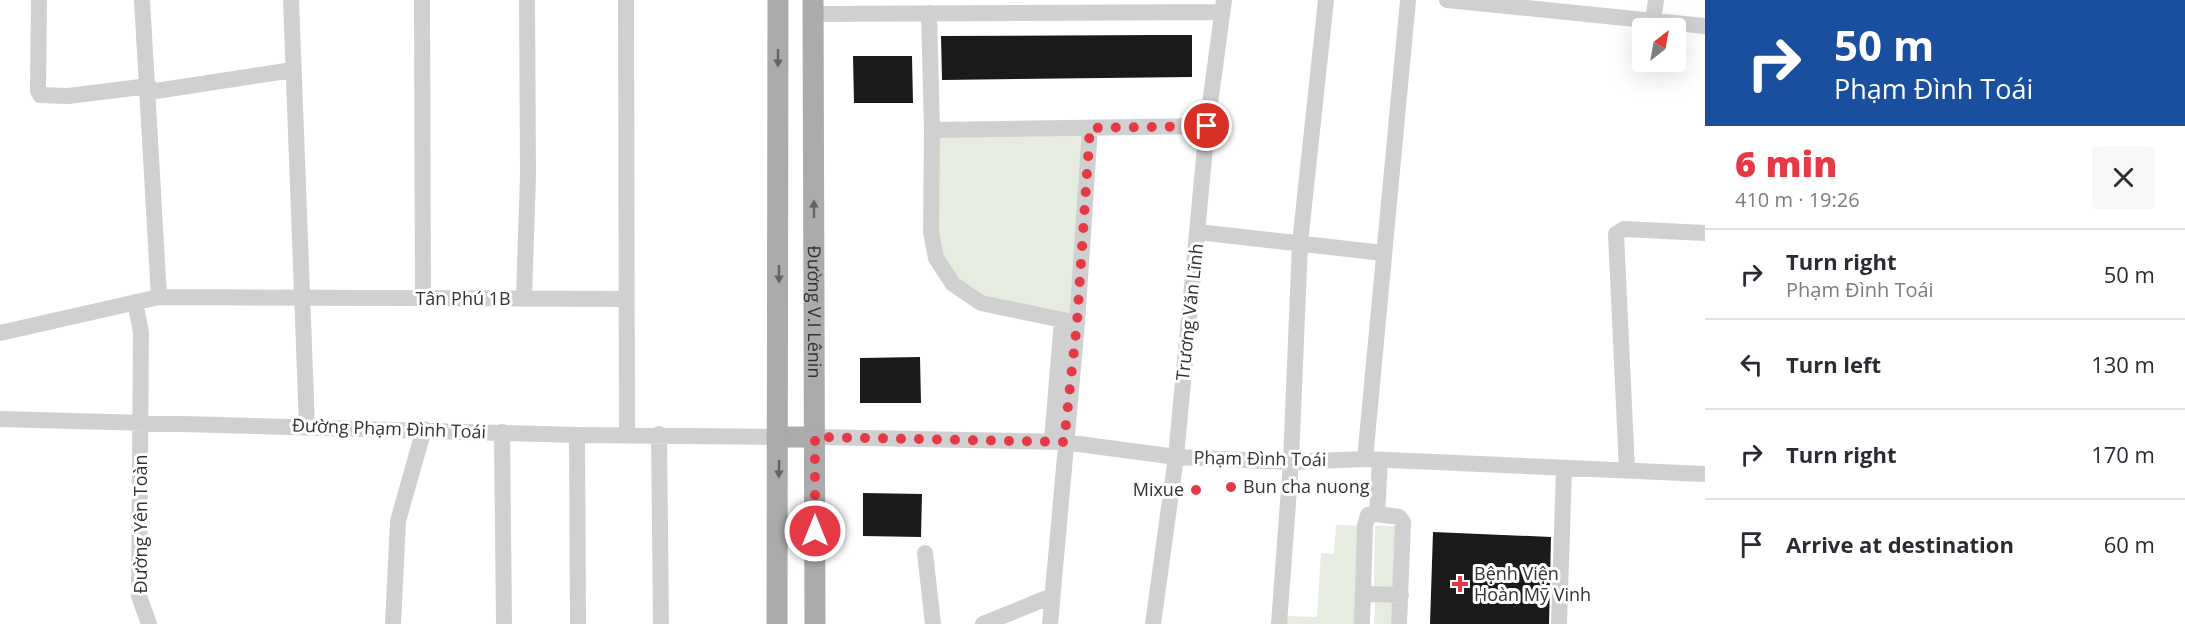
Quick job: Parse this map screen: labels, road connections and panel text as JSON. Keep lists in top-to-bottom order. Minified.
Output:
{"streets":{"main road":["Đường V.I Lênin"],"street":["Tân Phú 1B","Trương Văn Lĩnh","Đường Phạm Đình Toái","Phạm Đình Toái","Đường Yên Toàn"]},"crossings":[["Tân Phú 1B","Đường Yên Toàn"],["Đường V.I Lênin","Đường Phạm Đình Toái"],["Đường V.I Lênin","Phạm Đình Toái"],["Trương Văn Lĩnh","Phạm Đình Toái"],["Đường Phạm Đình Toái","Đường Yên Toàn"]],"places":{"other":["Bun cha nuong","Mixue"],"health":["Bệnh Viện Hoàn Mỹ Vinh"]},"north":"top right","page":{"turn":["50 m","Phạm Đình Toái"],"heading":["6 min","410 m · 19:26"],"list":[{"name":"Turn right","note":"Phạm Đình Toái","value":"50 m"},{"name":"Turn left","value":"130 m"},{"name":"Turn right","value":"170 m"},{"name":"Arrive at destination","value":"60 m"}]}}
